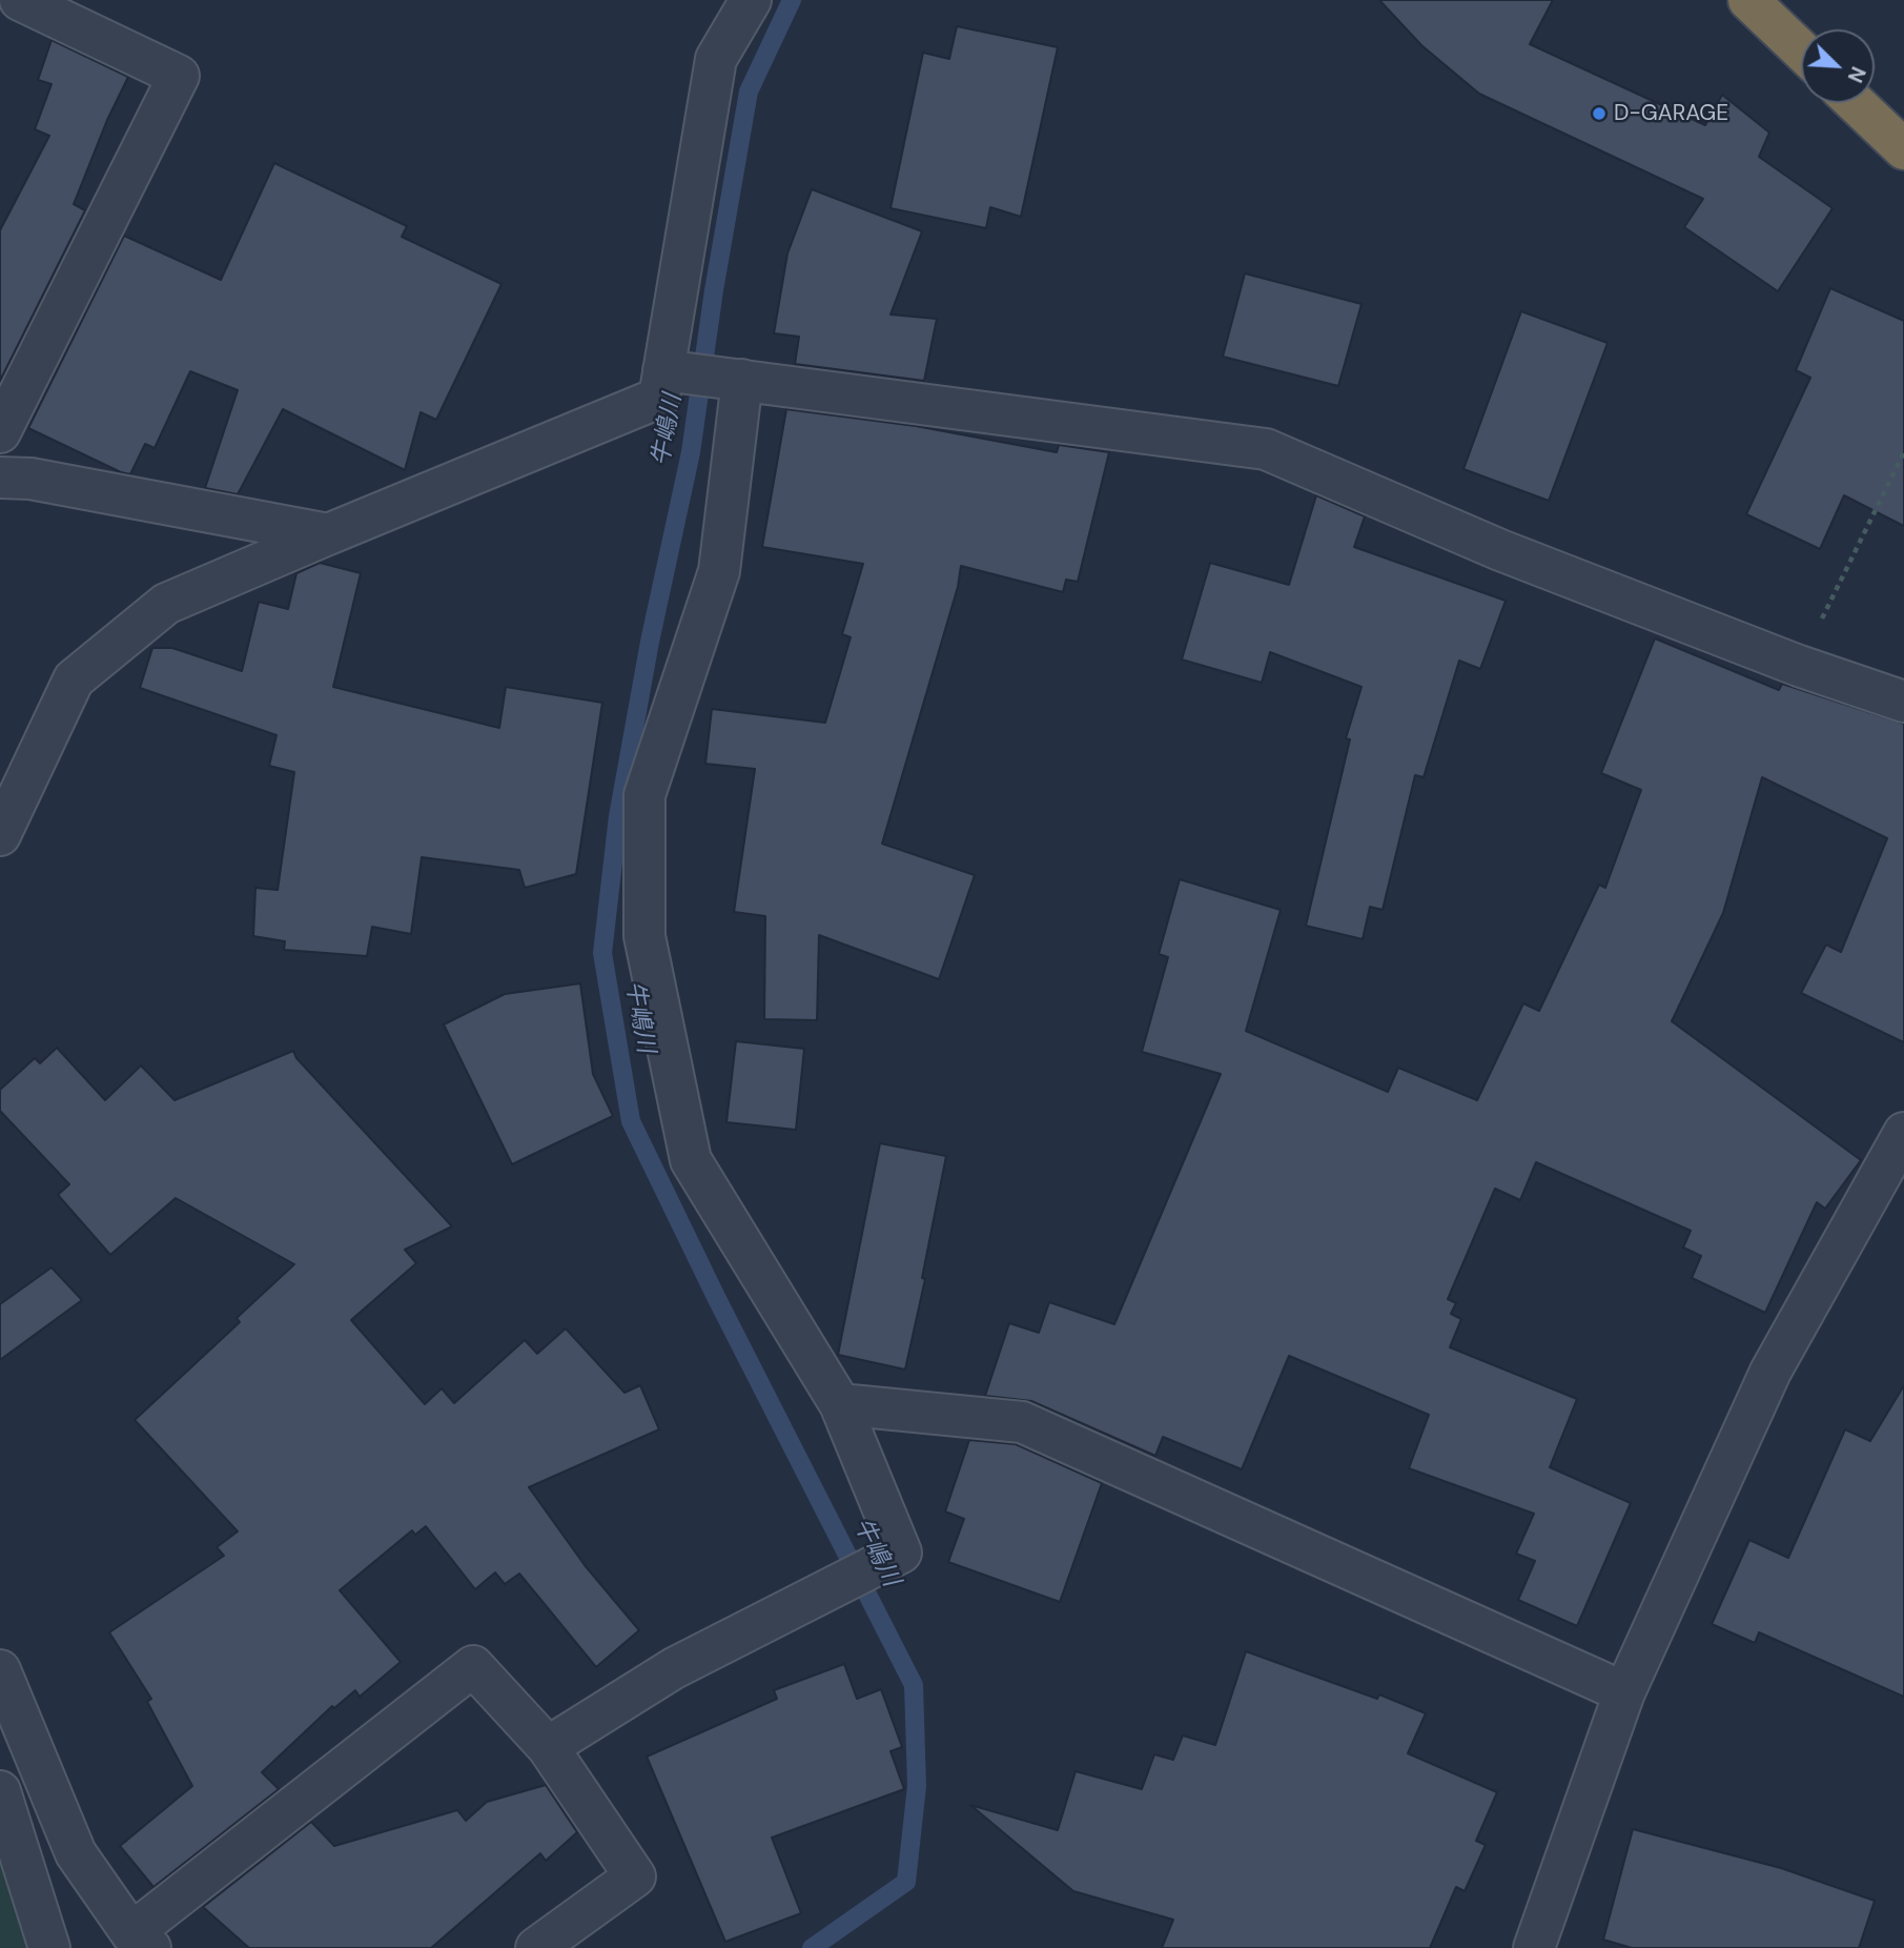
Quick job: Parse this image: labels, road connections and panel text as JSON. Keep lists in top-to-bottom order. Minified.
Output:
{"water":["牛嶋川"],"places":["D-GARAGE"],"north":"bottom right"}
